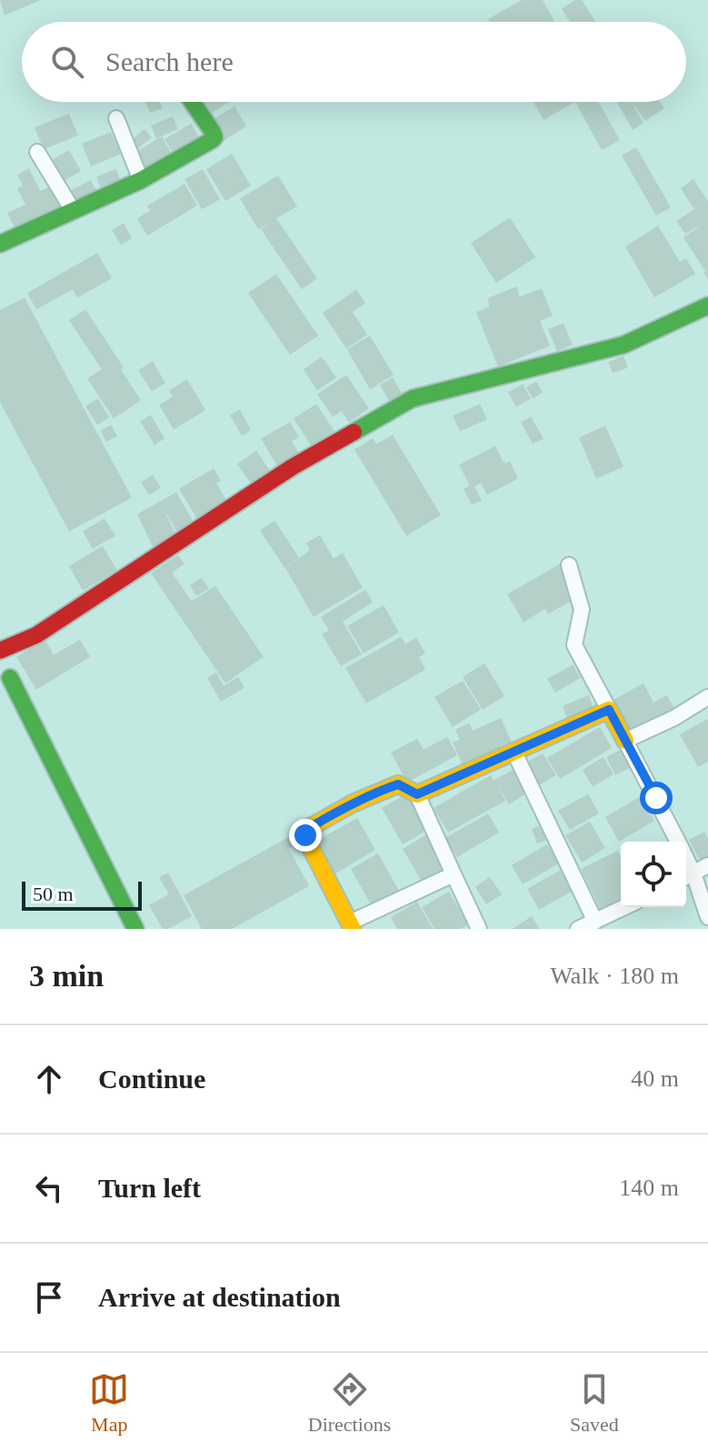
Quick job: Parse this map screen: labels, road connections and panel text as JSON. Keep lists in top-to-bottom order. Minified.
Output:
{"scale_bar":"50 m","page":{"search":"Search here","scale":"50 m","heading":["3 min","Walk · 180 m"],"list":[["Continue","40 m"],["Turn left","140 m"],"Arrive at destination"],"nav":["Map","Directions","Saved"]}}
